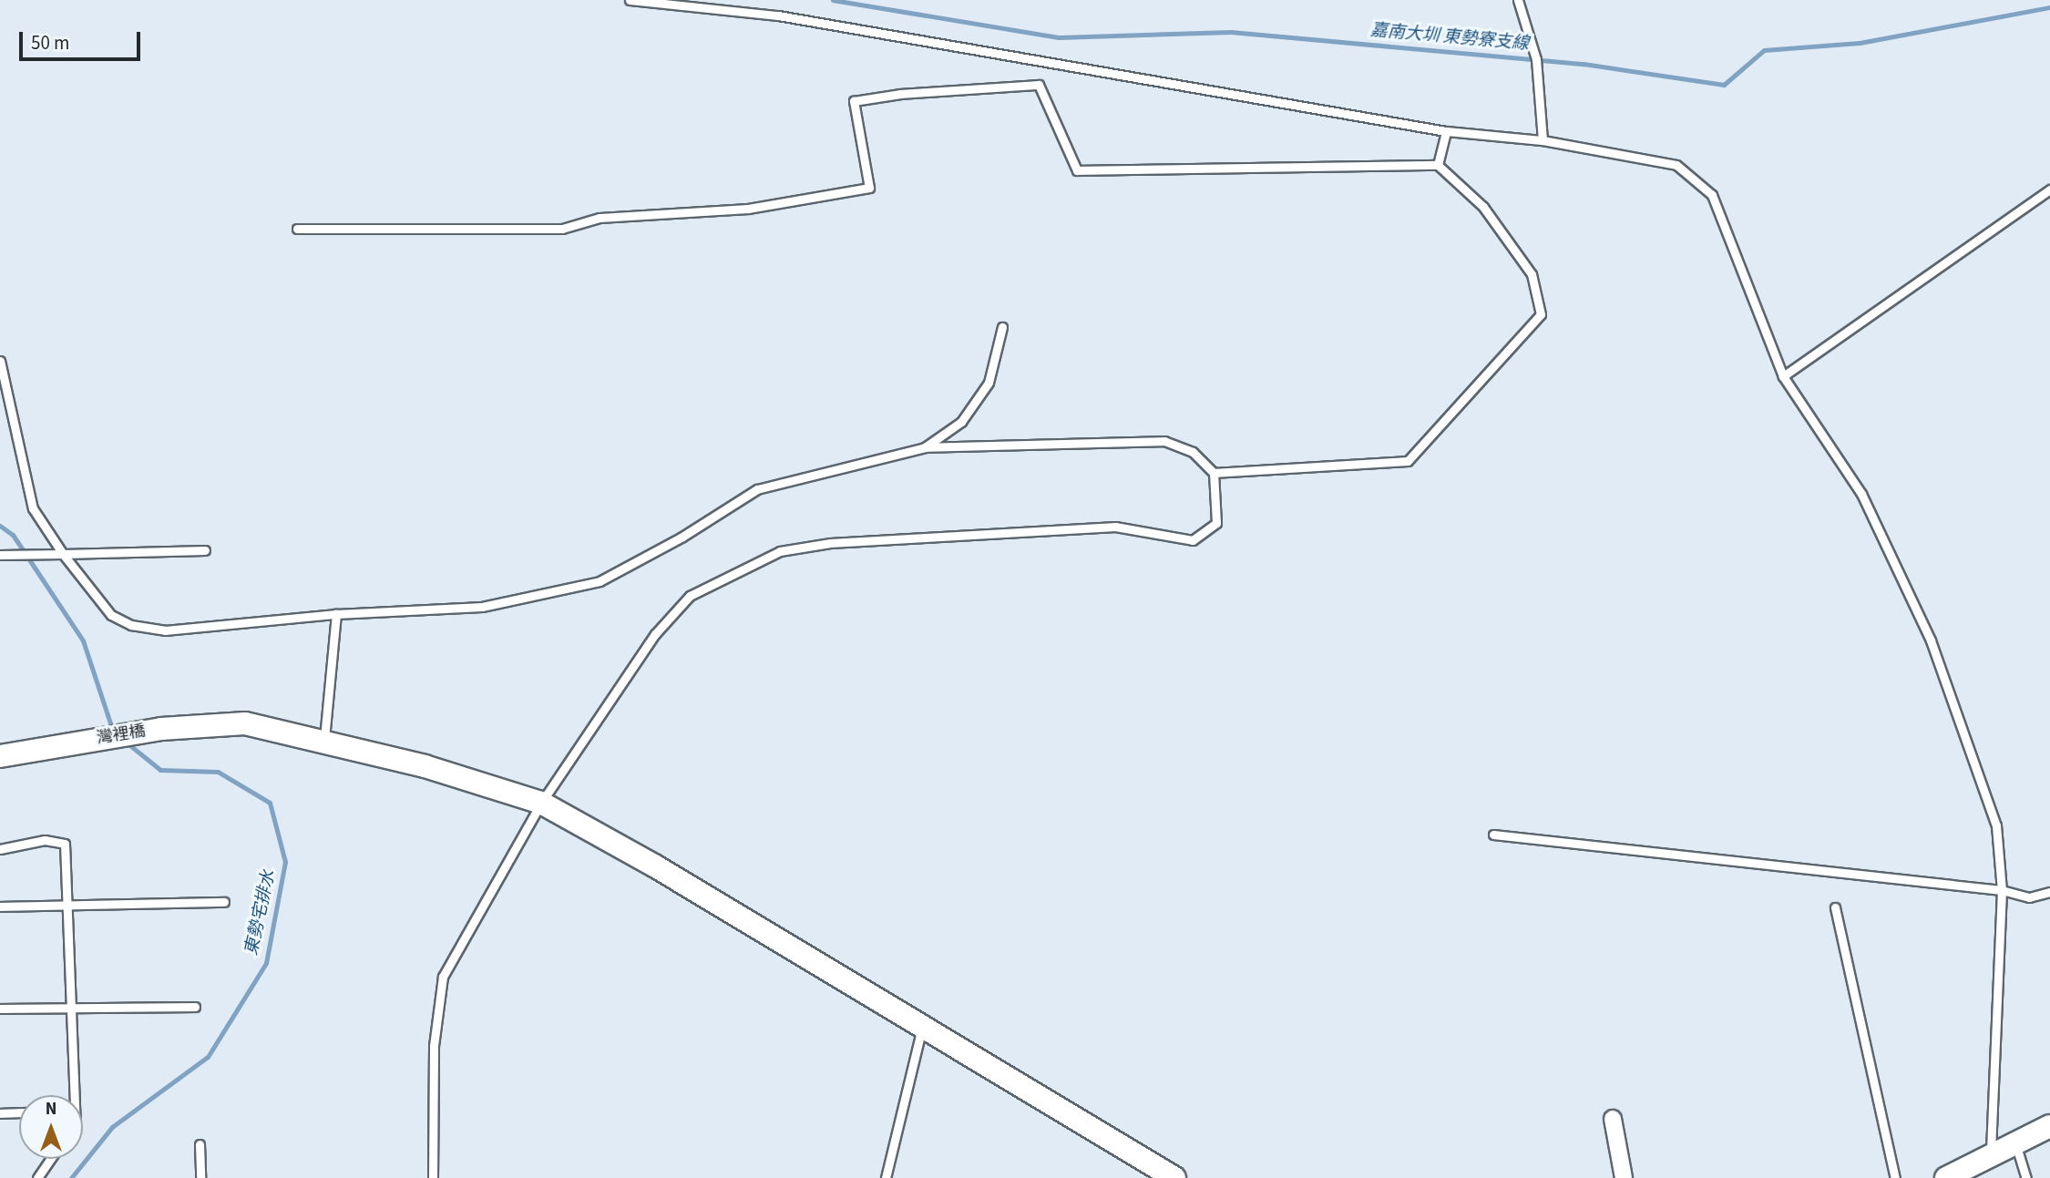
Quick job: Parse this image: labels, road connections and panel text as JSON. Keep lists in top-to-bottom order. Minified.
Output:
{"streets":{"street":["灣裡橋"]},"water":["嘉南大圳 東勢寮支線","東勢宅排水"],"scale_bar":"50 m","north":"top"}
